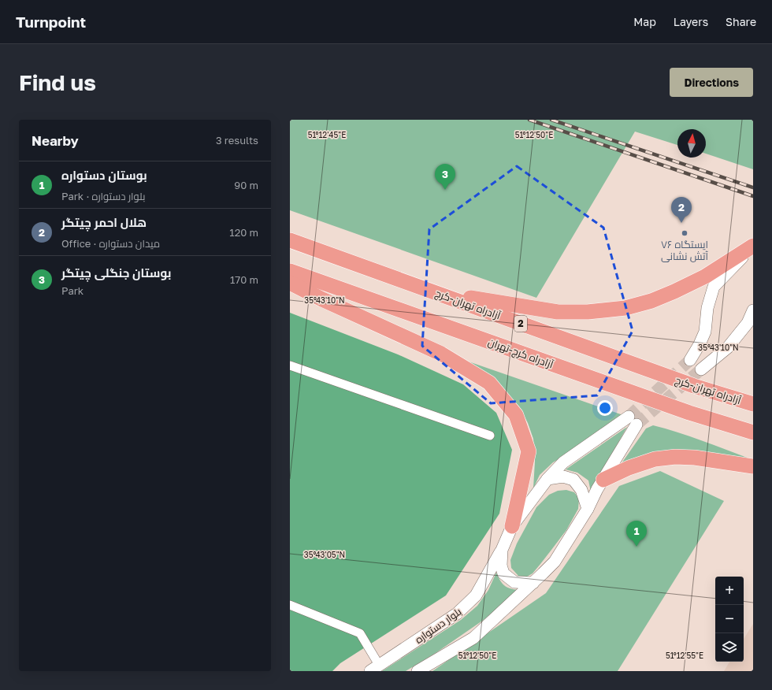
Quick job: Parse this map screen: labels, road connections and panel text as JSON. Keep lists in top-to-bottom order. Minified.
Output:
{"streets":{"highway":["آزادراه تهران-کرج","2","آزادراه کرج-تهران"],"main road":["بلوار دستواره"]},"places":["ایستگاه ۷۶ آتش نشانی"],"north":"top","page":{"header":"Turnpoint","nav":["Map","Layers","Share"],"buttons":"Directions","title":"Find us","heading":["Nearby","3 results"],"list":[{"mark":"1","name":"بوستان دستواره","note":"Park · بلوار دستواره","value":"90 m"},{"mark":"2","name":"هلال احمر چیتگر","note":"Office · میدان دستواره","value":"120 m"},{"mark":"3","name":"بوستان جنگلی چیتگر","note":"Park","value":"170 m"}],"pins":["3","2","1"],"map_buttons":["+","−"]},"coordinates":["51°12'45\"E","51°12'50\"E","35°43'10\"N","35°43'05\"N","51°12'55\"E"]}
